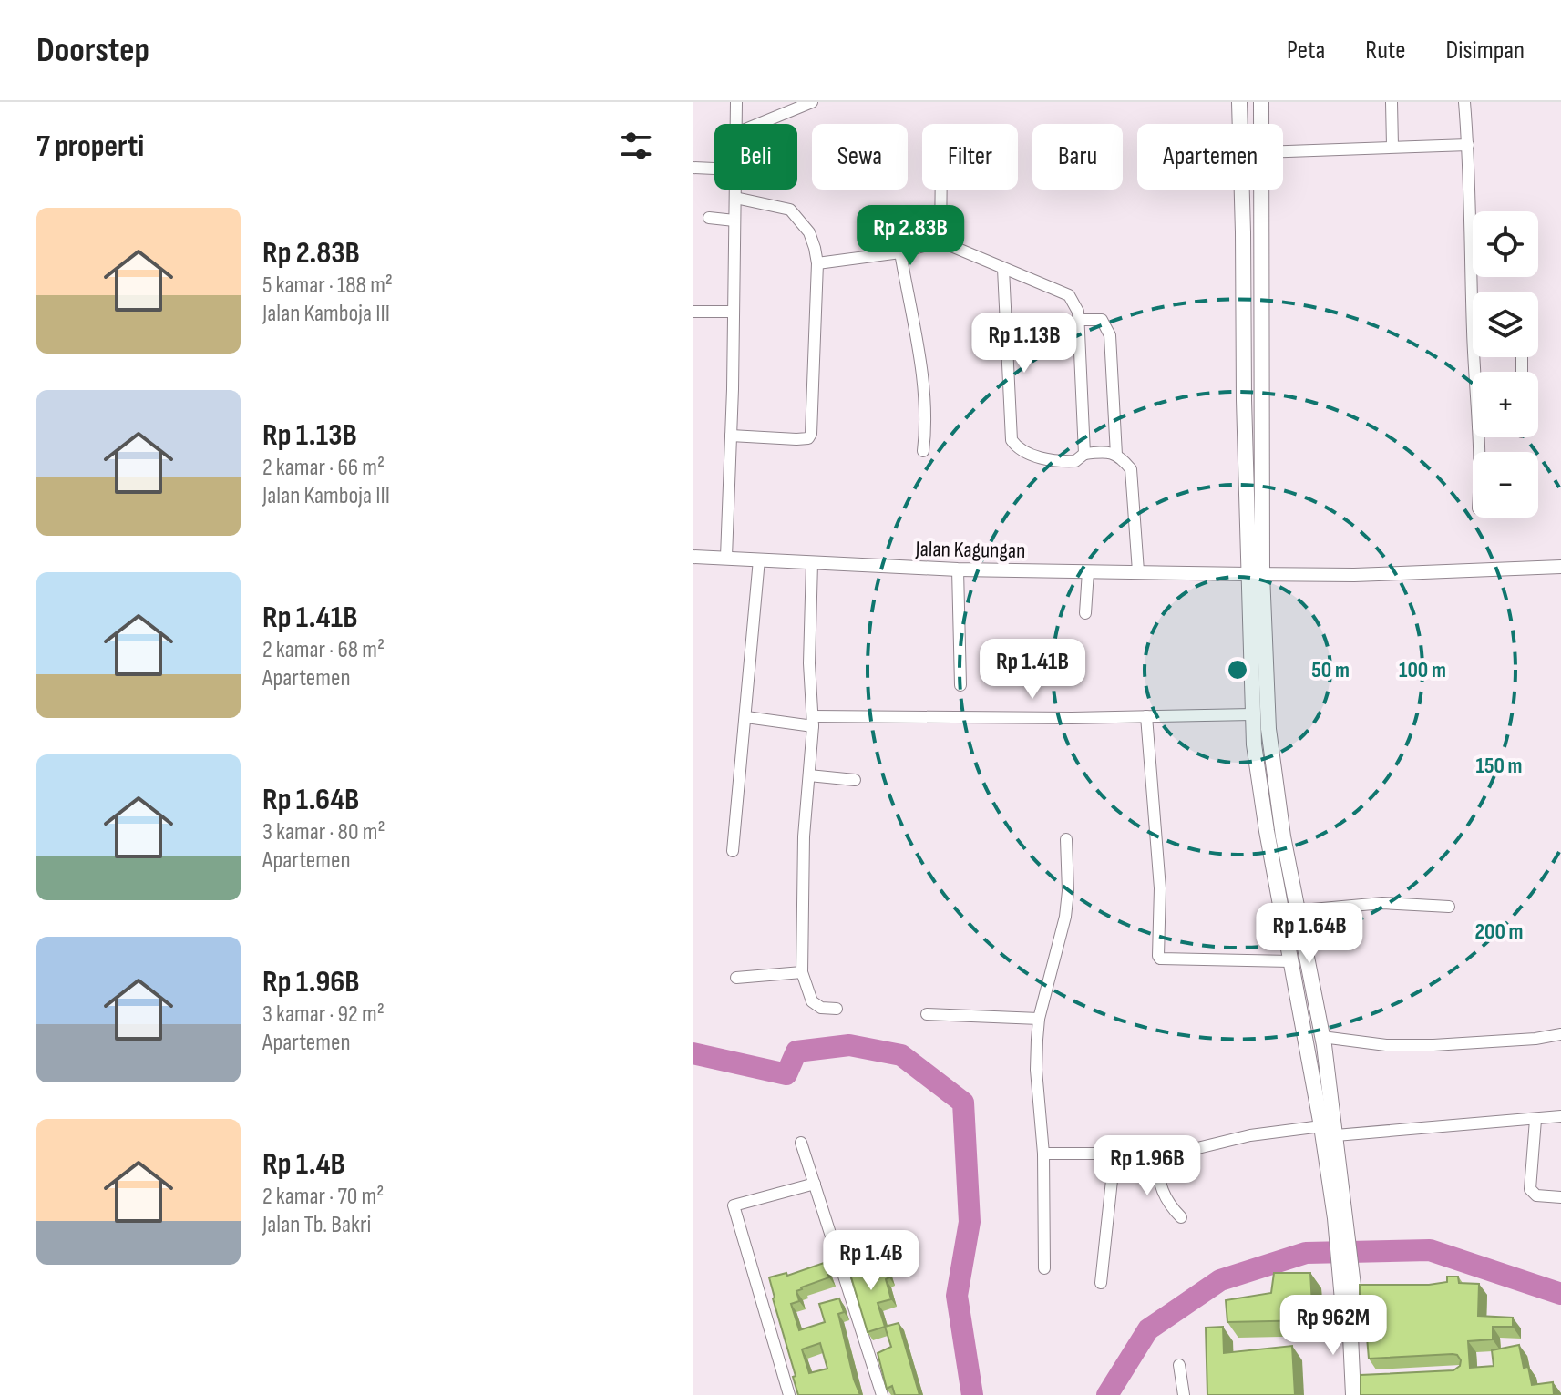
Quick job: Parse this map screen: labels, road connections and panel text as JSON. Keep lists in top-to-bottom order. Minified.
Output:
{"streets":{"street":["Jalan Kagungan"]},"page":{"header":"Doorstep","nav":["Peta","Rute","Disimpan"],"heading":"7 properti","chip":["Beli","Sewa","Filter","Baru","Apartemen"],"list":[{"name":"Rp 2.83B","note":"5 kamar · 188 m² · Jalan Kamboja III"},{"name":"Rp 1.13B","note":"2 kamar · 66 m² · Jalan Kamboja III"},{"name":"Rp 1.41B","note":"2 kamar · 68 m² · Apartemen"},{"name":"Rp 1.64B","note":"3 kamar · 80 m² · Apartemen"},{"name":"Rp 1.96B","note":"3 kamar · 92 m² · Apartemen"},{"name":"Rp 1.4B","note":"2 kamar · 70 m² · Jalan Tb. Bakri"}],"price":["Rp 2.83B","Rp 1.13B","Rp 1.41B","Rp 1.64B","Rp 1.96B","Rp 1.4B","Rp 962M"],"map_buttons":["+","−"]},"rings":["50 m","100 m","150 m","200 m"]}
